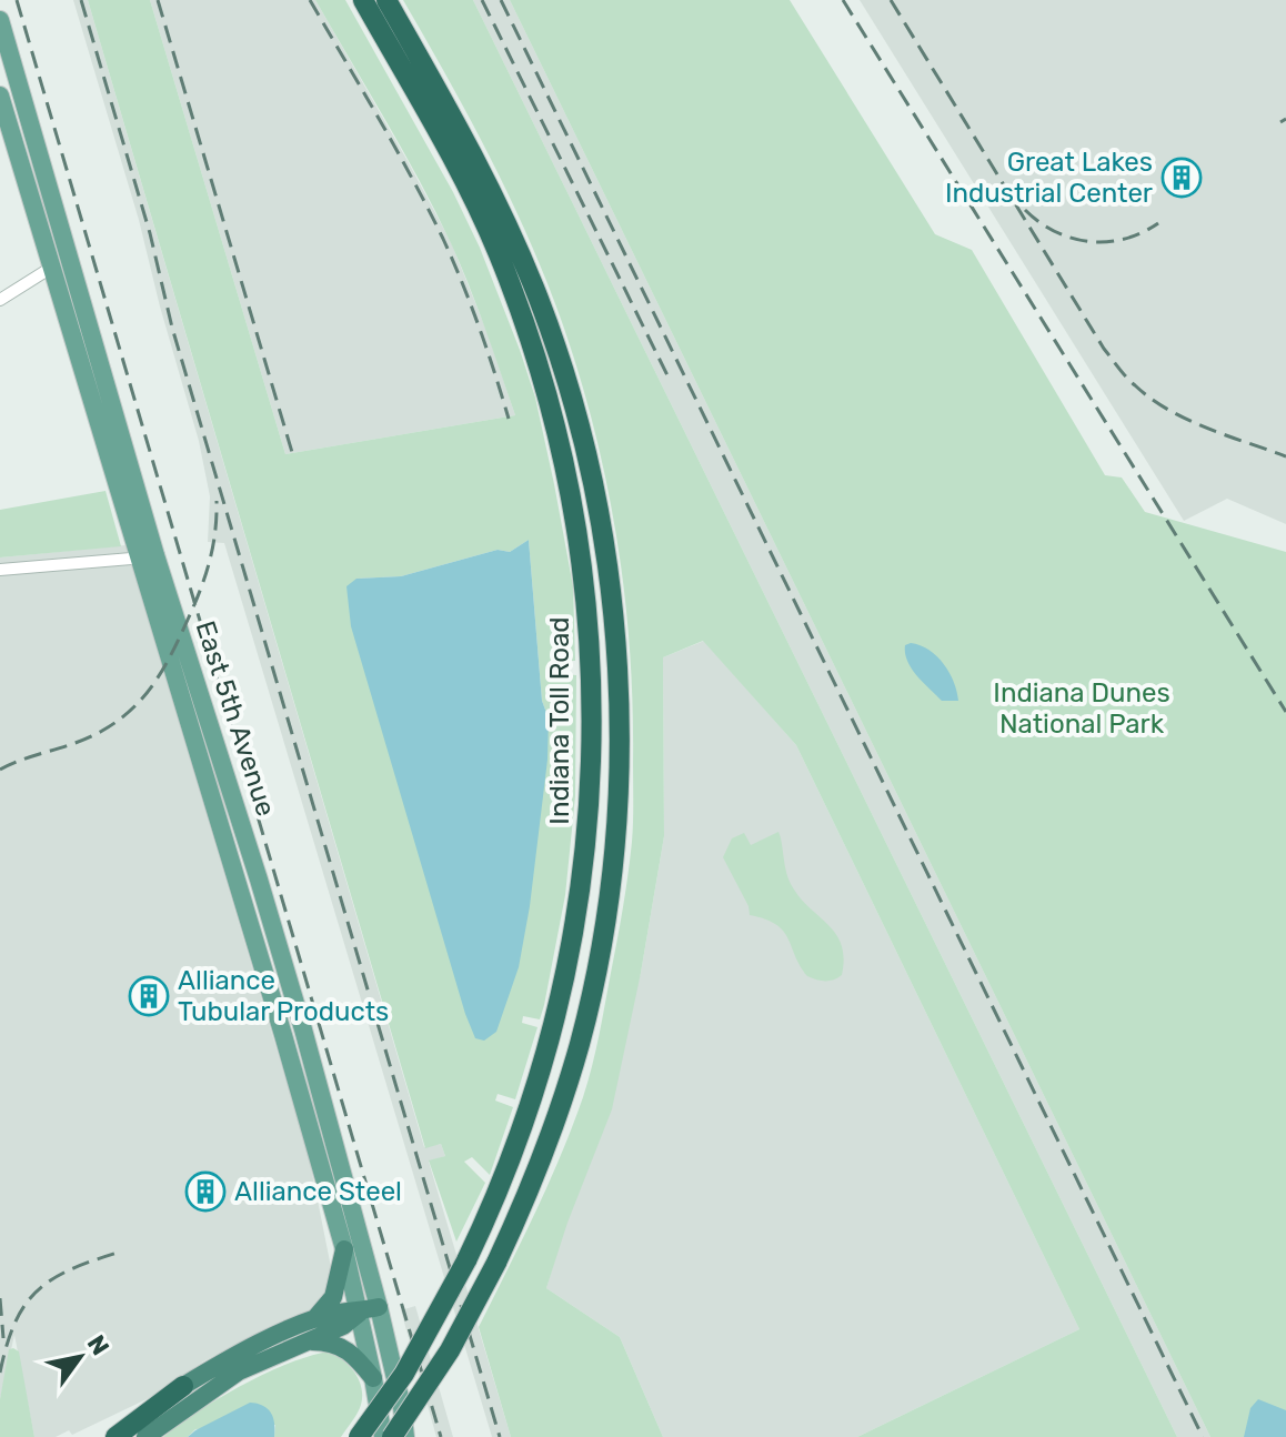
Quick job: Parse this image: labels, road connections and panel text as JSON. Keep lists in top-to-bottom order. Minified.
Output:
{"streets":{"highway":["Indiana Toll Road"],"main road":["East 5th Avenue"]},"parks":["Indiana Dunes National Park"],"places":{"building":["Great Lakes Industrial Center","Alliance Tubular Products","Alliance Steel"]},"north":"top right"}
